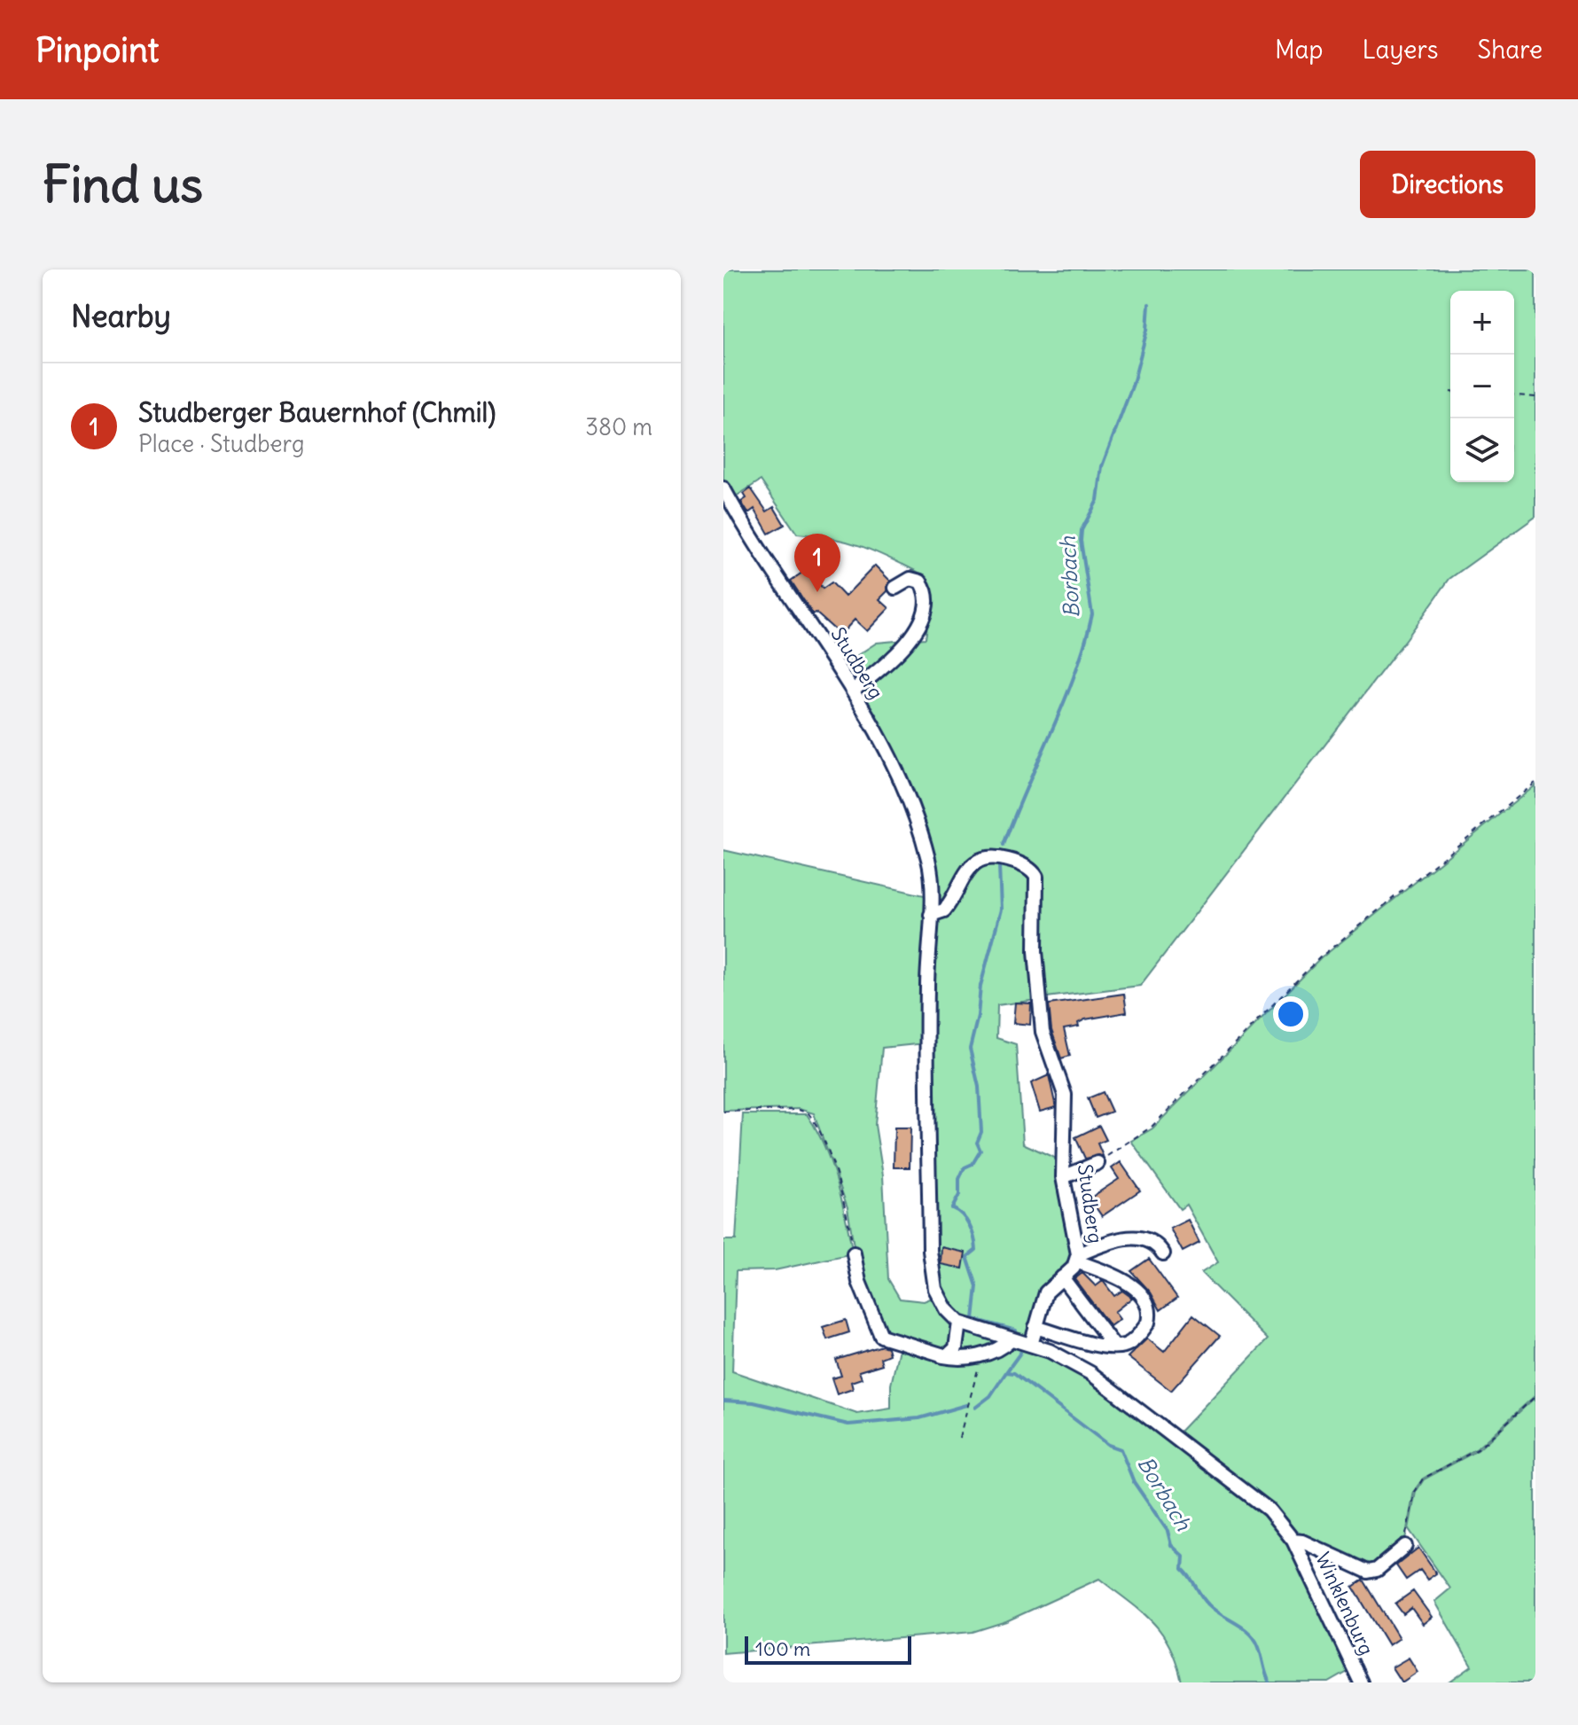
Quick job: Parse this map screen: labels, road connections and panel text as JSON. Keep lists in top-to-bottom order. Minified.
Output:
{"streets":{"street":["Studberg","Winklenburg"]},"crossings":[["Studberg","Winklenburg"]],"water":["Borbach"],"scale_bar":"100 m","page":{"header":"Pinpoint","nav":["Map","Layers","Share"],"buttons":"Directions","title":"Find us","heading":"Nearby","map_buttons":["+","−"],"list":[{"mark":"1","name":"Studberger Bauernhof (Chmil)","note":"Place · Studberg","value":"380 m"}],"pins":"1","scale":"100 m"}}
